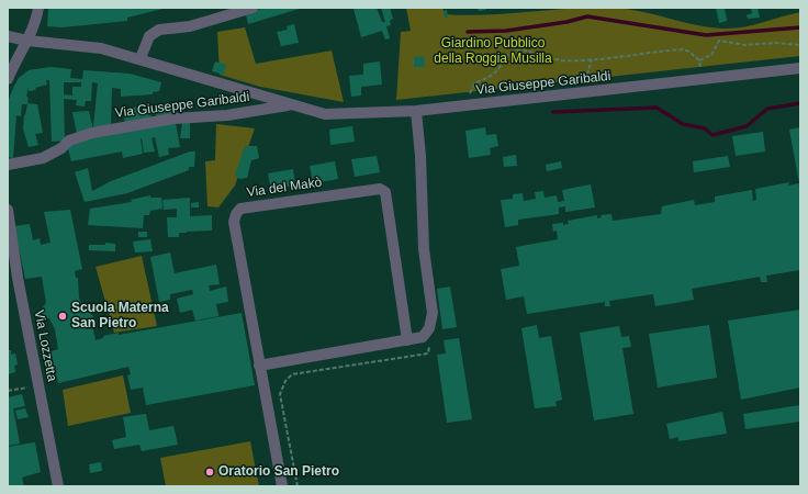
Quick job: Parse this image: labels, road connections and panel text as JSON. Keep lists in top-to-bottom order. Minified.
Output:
{"streets":{"street":["Via Giuseppe Garibaldi","Via del Makò","Via Lozzetta"]},"parks":["Giardino Pubblico della Roggia Musilla"],"places":["Scuola Materna San Pietro","Oratorio San Pietro"]}
